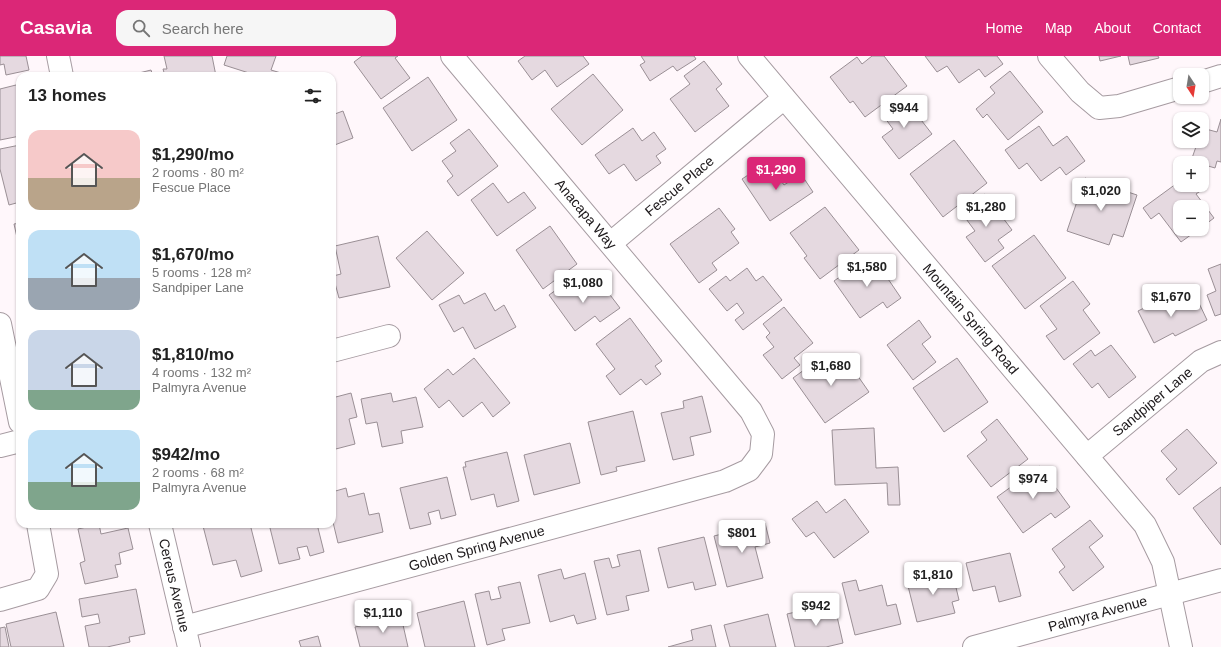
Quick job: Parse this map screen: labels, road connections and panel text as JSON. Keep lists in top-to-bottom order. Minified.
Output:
{"streets":{"street":["Fescue Place","Anacapa Way","Mountain Spring Road","Sandpiper Lane","Golden Spring Avenue","Cereus Avenue","Palmyra Avenue"]},"crossings":[["Fescue Place","Anacapa Way"],["Fescue Place","Mountain Spring Road"],["Anacapa Way","Golden Spring Avenue"],["Mountain Spring Road","Sandpiper Lane"],["Mountain Spring Road","Palmyra Avenue"],["Golden Spring Avenue","Cereus Avenue"]],"north":"bottom","page":{"header":"Casavia","search":"Search here","nav":["Home","Map","About","Contact"],"map_buttons":["+","−"],"heading":"13 homes","price":["$944","$1,290","$1,020","$1,280","$1,580","$1,080","$1,670","$1,680","$974","$801","$1,810","$942","$1,110"],"list":[{"name":"$1,290/mo","note":"2 rooms · 80 m² · Fescue Place"},{"name":"$1,670/mo","note":"5 rooms · 128 m² · Sandpiper Lane"},{"name":"$1,810/mo","note":"4 rooms · 132 m² · Palmyra Avenue"},{"name":"$942/mo","note":"2 rooms · 68 m² · Palmyra Avenue"}]}}
